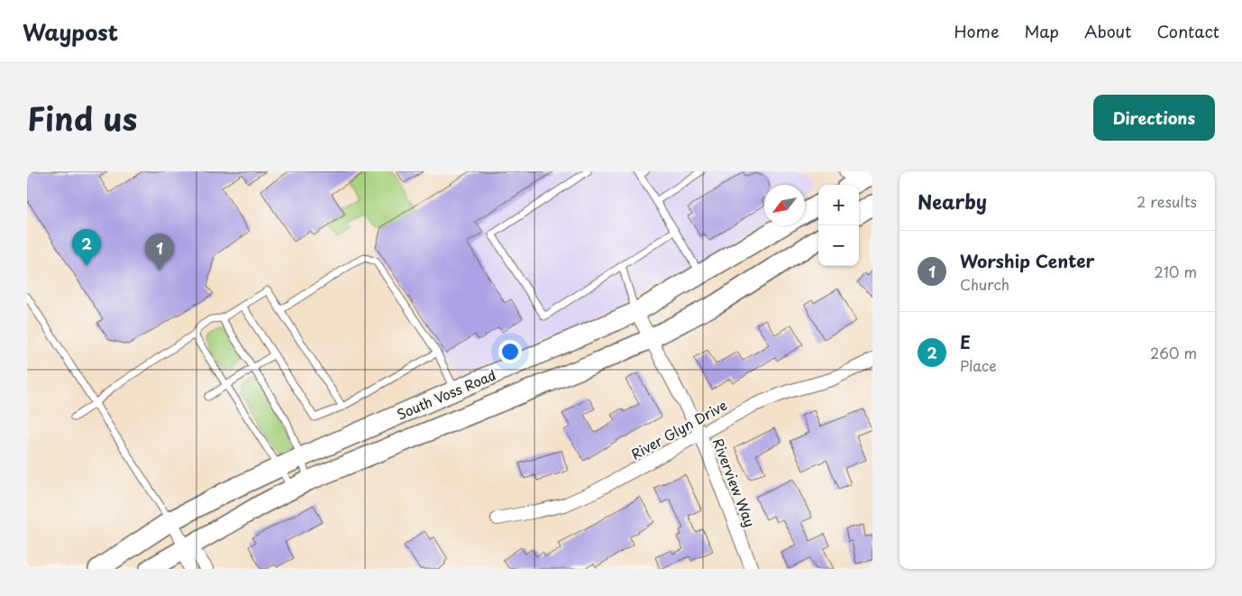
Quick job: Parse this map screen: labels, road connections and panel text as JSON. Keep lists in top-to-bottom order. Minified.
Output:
{"streets":{"main road":["South Voss Road"],"street":["River Glyn Drive","Riverview Way"]},"crossings":[["South Voss Road","Riverview Way"],["River Glyn Drive","Riverview Way"]],"north":"bottom left","page":{"header":"Waypost","nav":["Home","Map","About","Contact"],"title":"Find us","buttons":"Directions","heading":["Nearby","2 results"],"map_buttons":["+","−"],"pins":["2","1"],"list":[{"mark":"1","name":"Worship Center","note":"Church","value":"210 m"},{"mark":"2","name":"E","note":"Place","value":"260 m"}]}}
